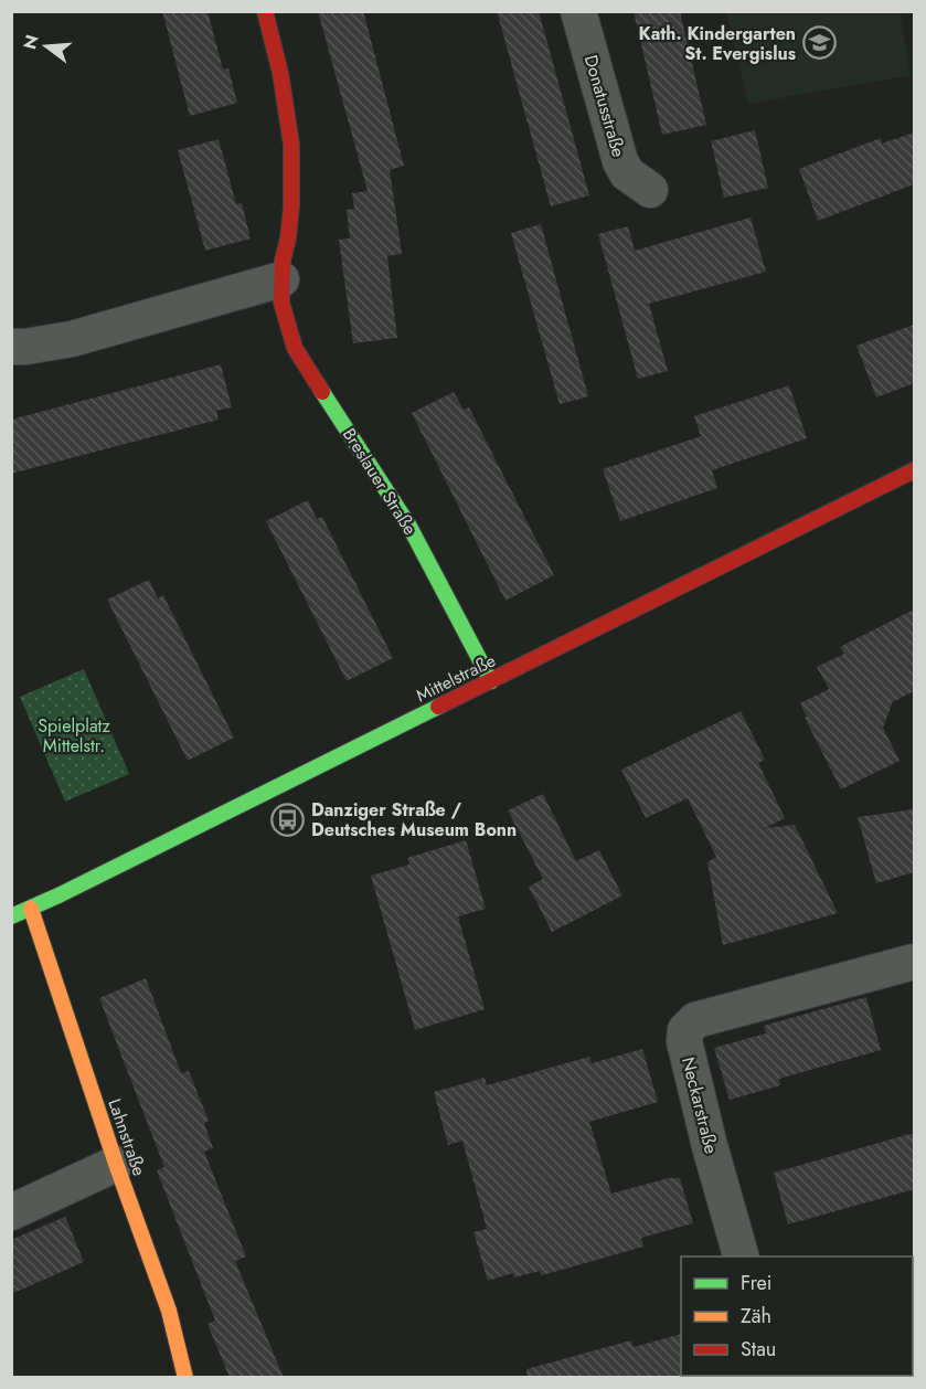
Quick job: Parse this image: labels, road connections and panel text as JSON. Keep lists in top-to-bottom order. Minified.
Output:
{"streets":{"street":["Donatusstraße","Breslauer Straße","Mittelstraße","Neckarstraße","Lahnstraße"]},"crossings":[["Breslauer Straße","Mittelstraße"],["Mittelstraße","Lahnstraße"]],"parks":["Spielplatz Mittelstr."],"places":{"school or university":["Kath. Kindergarten St. Evergislus"],"bus stop":["Danziger Straße / Deutsches Museum Bonn"]},"legend":["Frei","Zäh","Stau"],"north":"left"}
